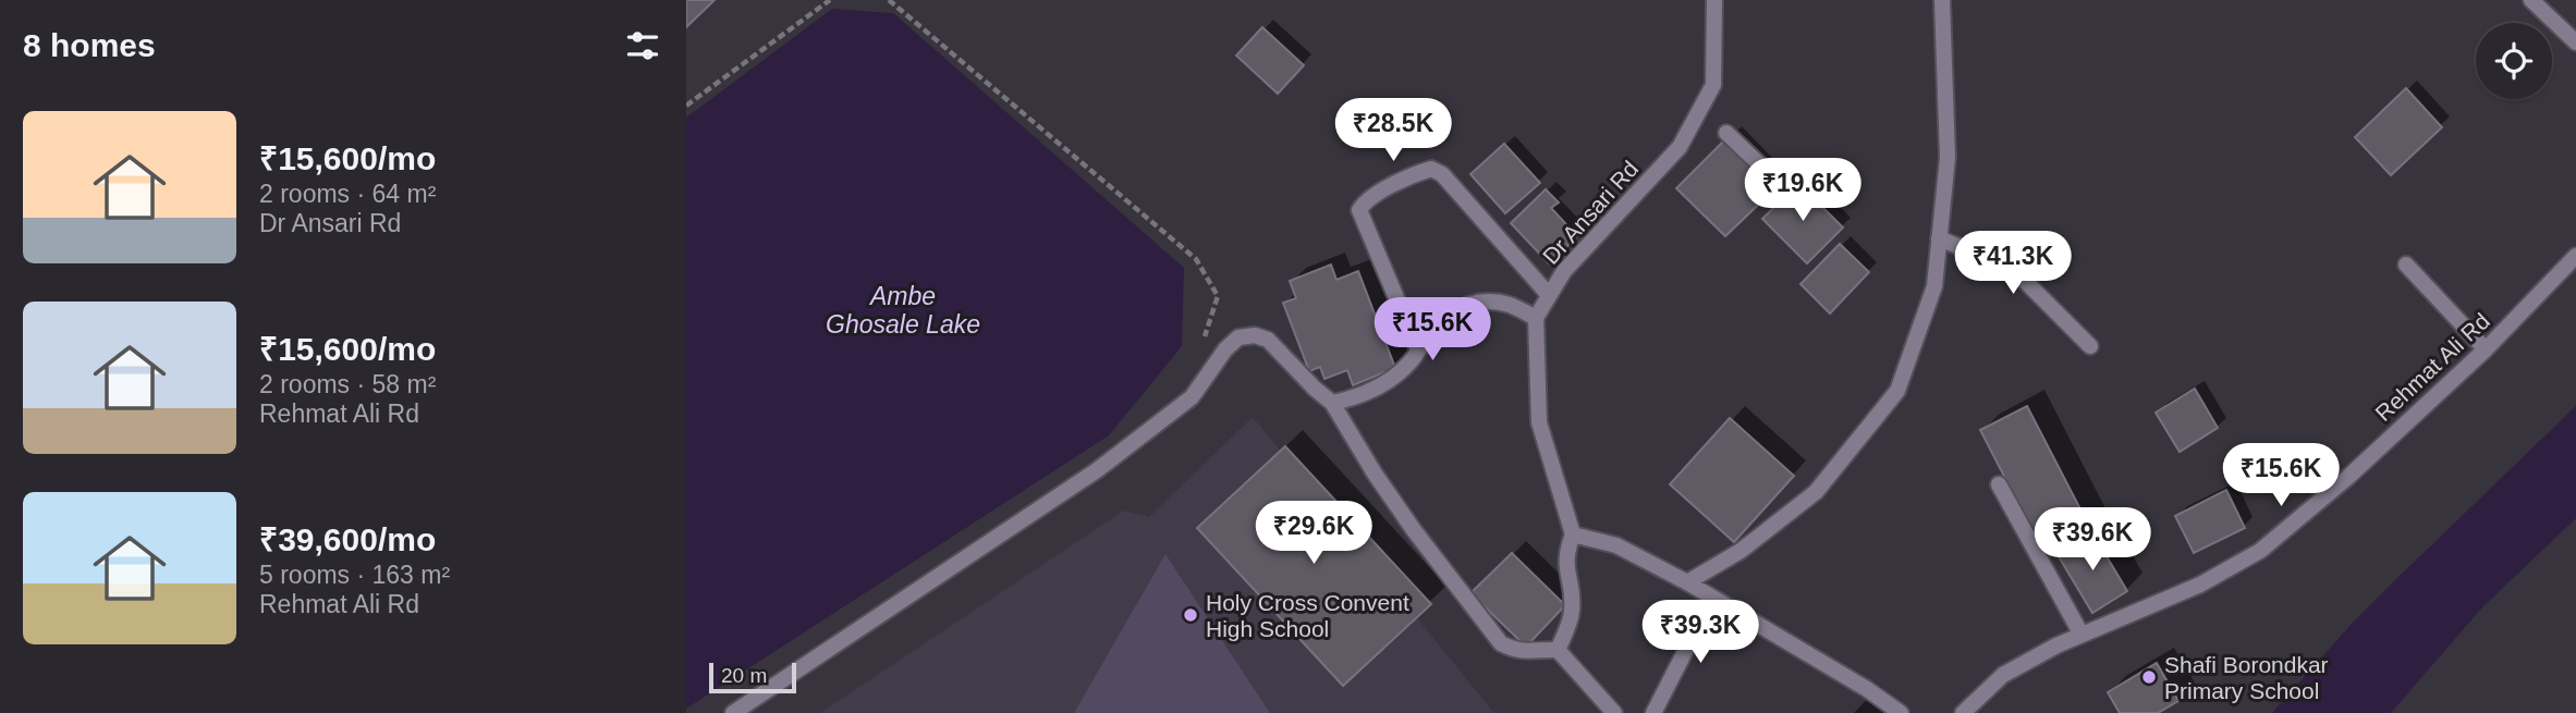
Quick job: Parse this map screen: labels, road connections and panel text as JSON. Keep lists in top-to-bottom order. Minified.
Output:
{"streets":{"street":["Dr Ansari Rd","Rehmat Ali Rd"]},"water":["Ambe Ghosale Lake"],"places":["Holy Cross Convent High School","Shafi Borondkar Primary School"],"scale_bar":"20 m","page":{"heading":"8 homes","list":[{"name":"₹15,600/mo","note":"2 rooms · 64 m² · Dr Ansari Rd"},{"name":"₹15,600/mo","note":"2 rooms · 58 m² · Rehmat Ali Rd"},{"name":"₹39,600/mo","note":"5 rooms · 163 m² · Rehmat Ali Rd"}],"price":["₹28.5K","₹19.6K","₹41.3K","₹15.6K","₹15.6K","₹29.6K","₹39.6K","₹39.3K"],"scale":"20 m"}}
